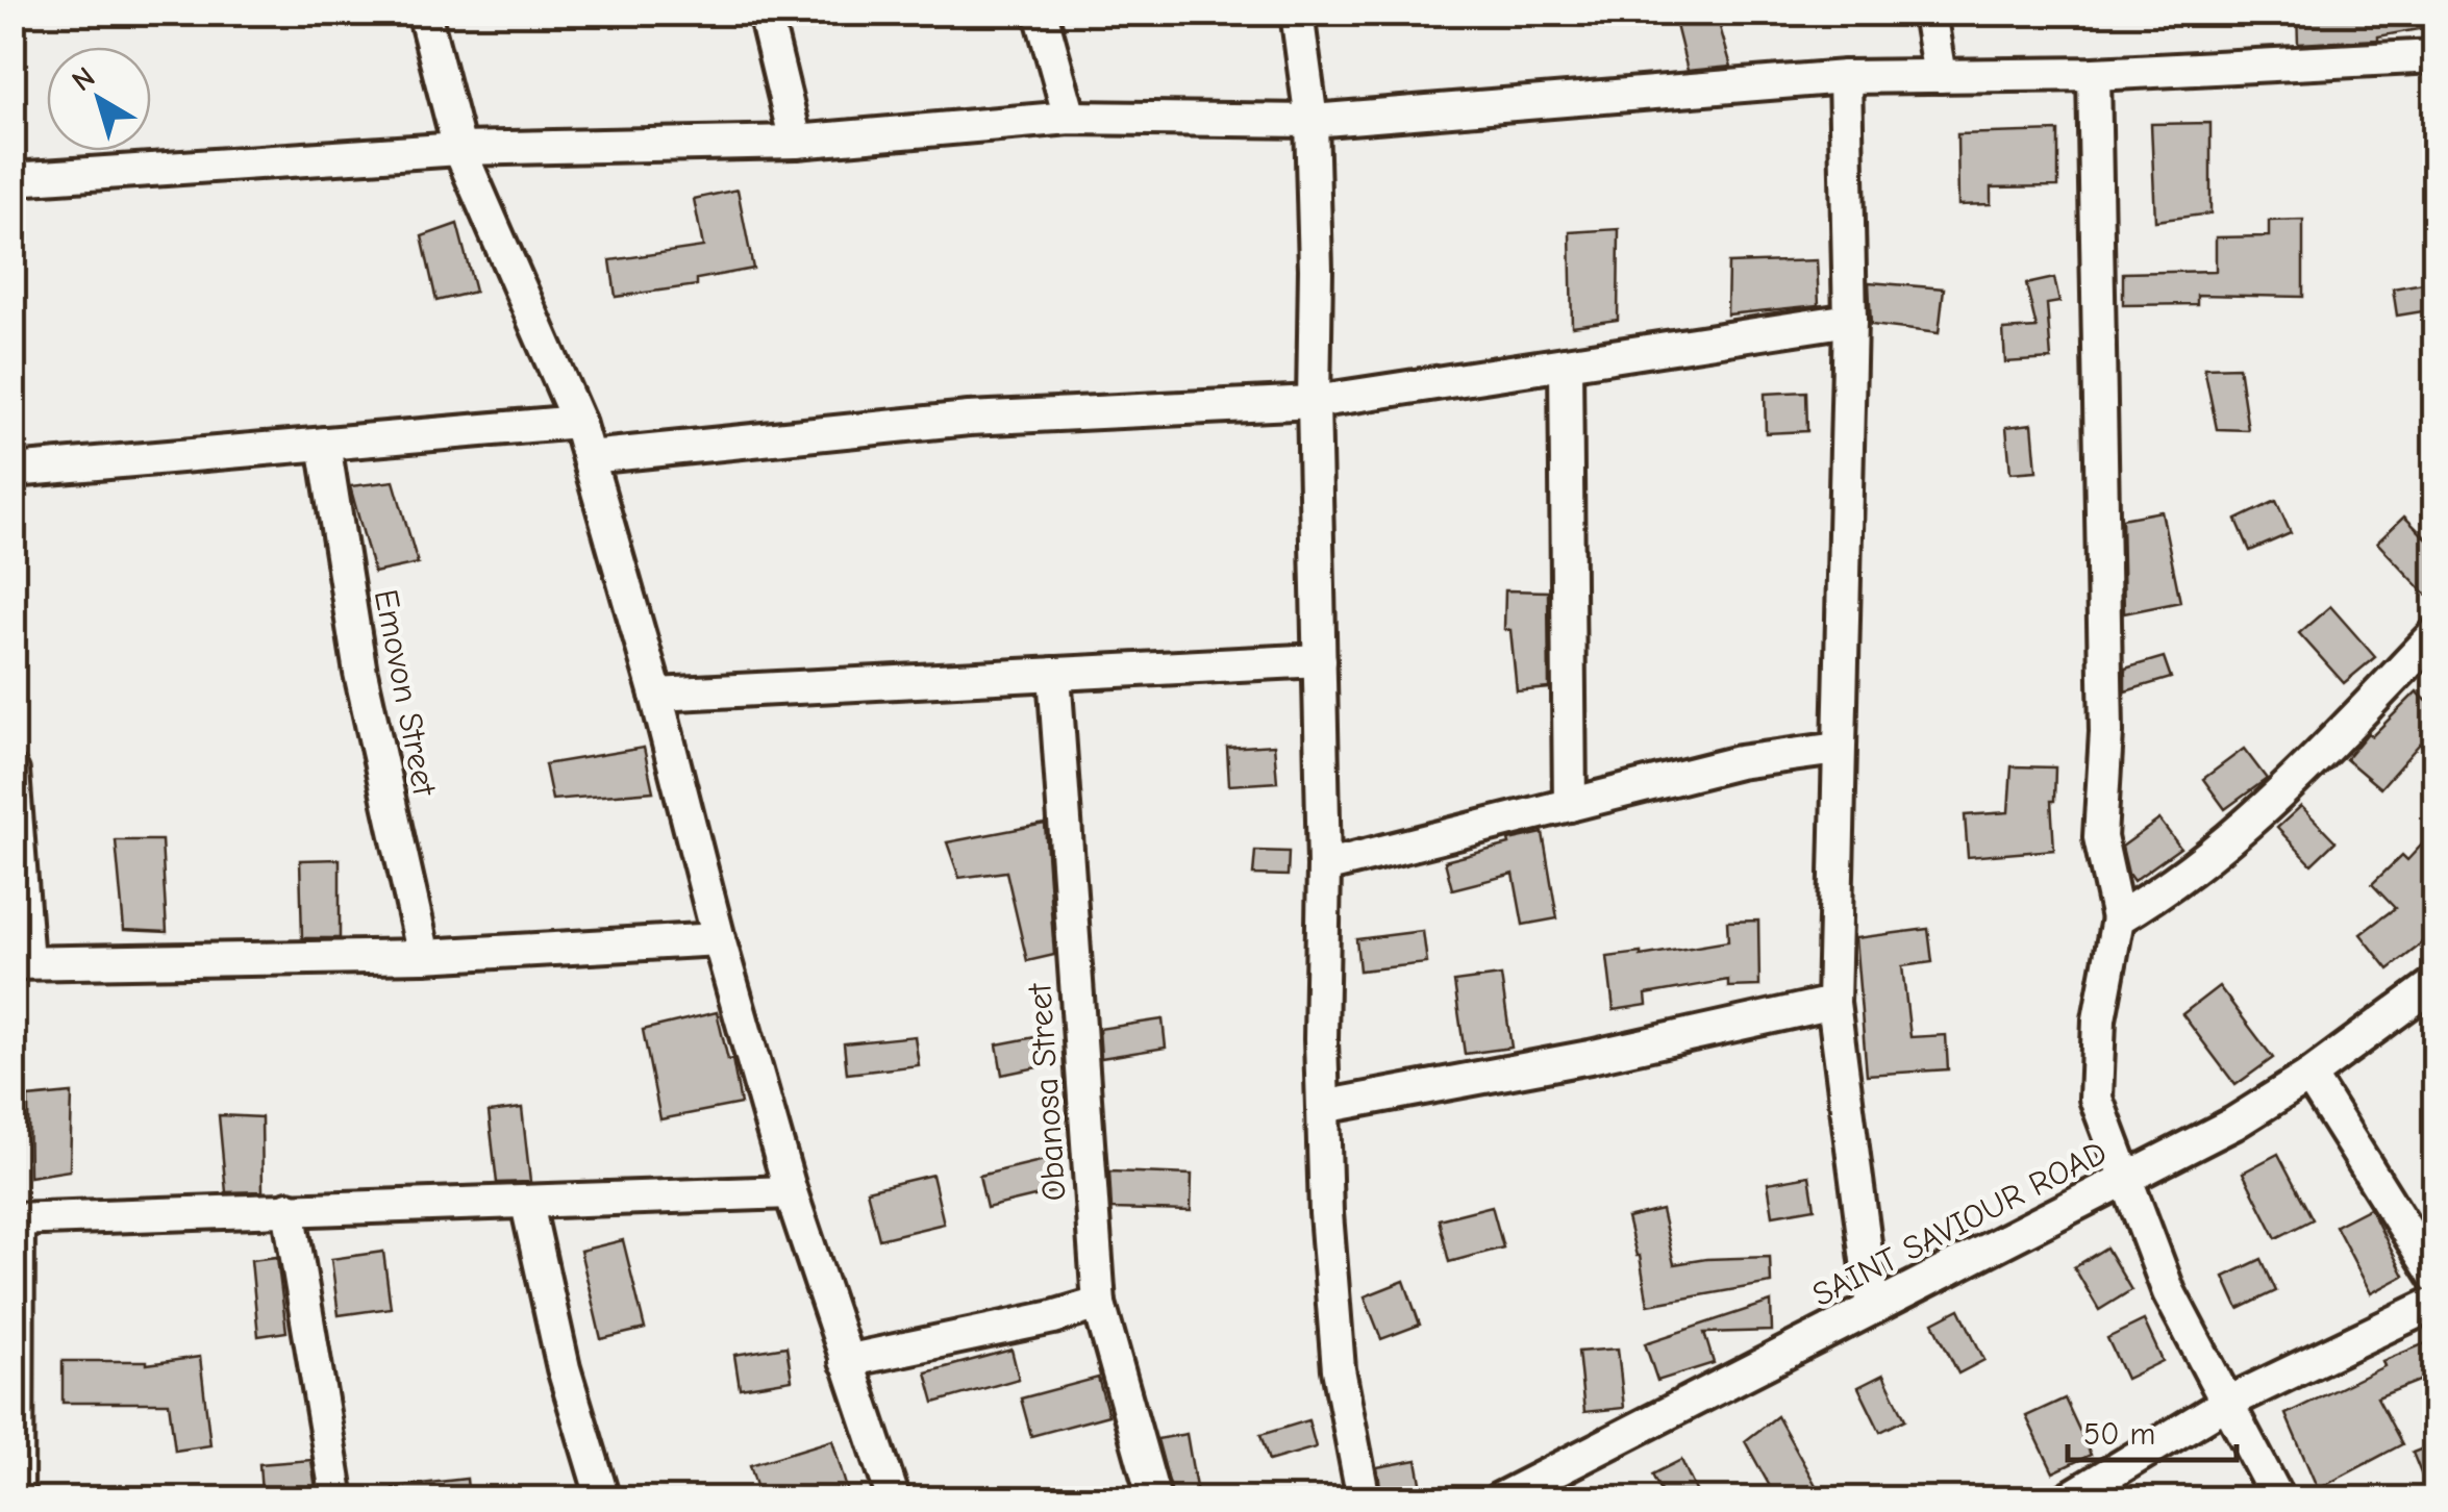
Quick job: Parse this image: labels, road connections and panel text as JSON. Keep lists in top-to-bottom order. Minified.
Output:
{"streets":{"street":["Emovon Street","Obanosa Street","SAINT SAVIOUR ROAD"]},"scale_bar":"50 m","north":"top left"}
